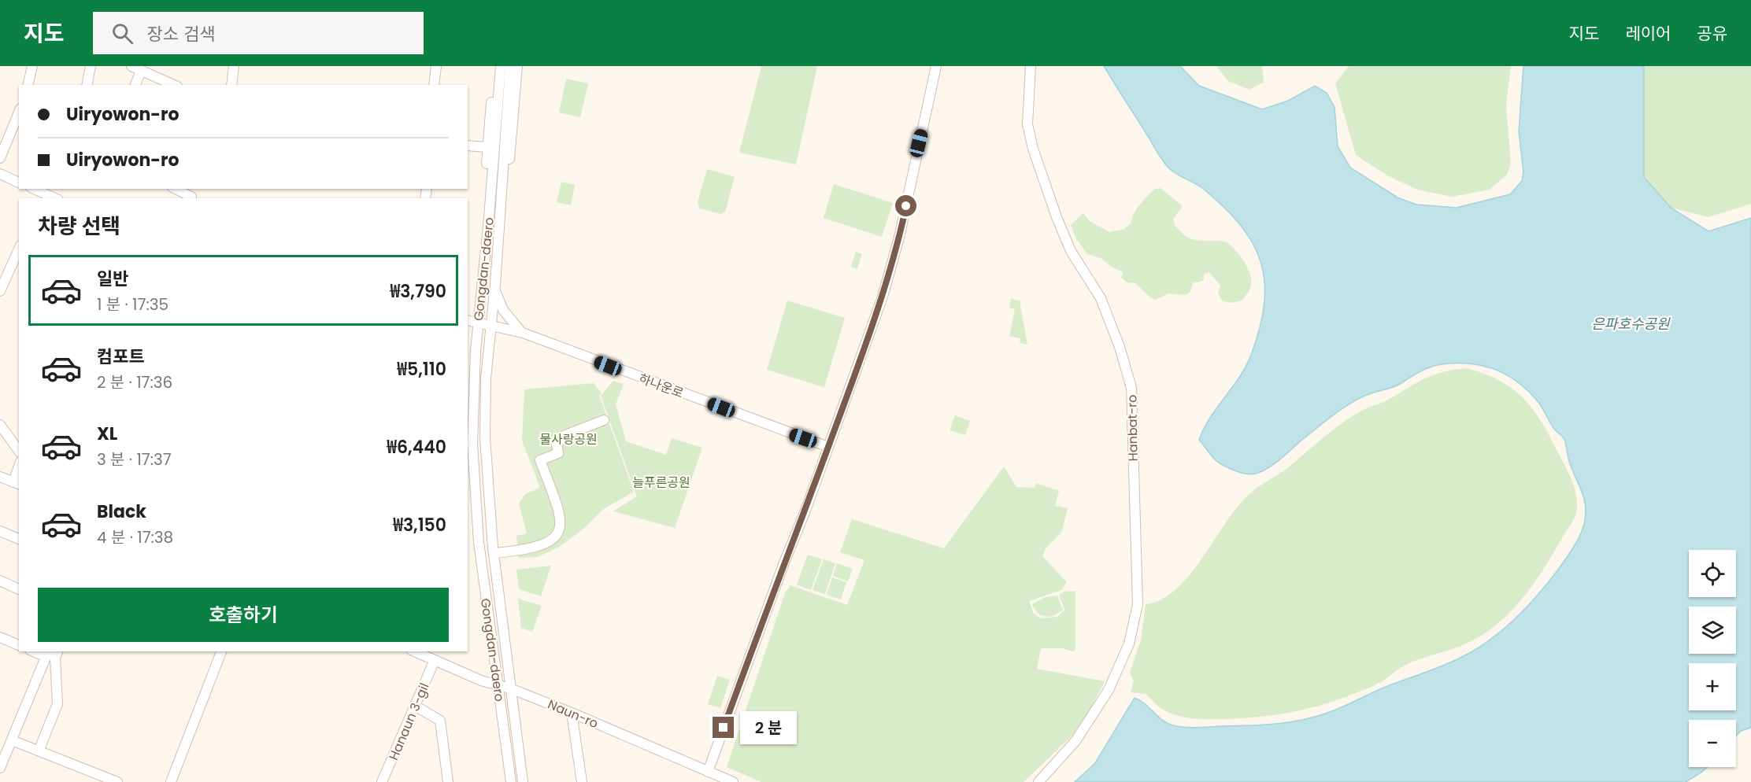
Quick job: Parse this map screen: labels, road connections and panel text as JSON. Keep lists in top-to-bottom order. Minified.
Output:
{"streets":{"street":["Gongdan-daero","하나운로","Hanbat-ro","Naun-ro","Hanaun 3-gil"]},"crossings":[["Gongdan-daero","하나운로"],["Gongdan-daero","Naun-ro"],["Naun-ro","Hanaun 3-gil"]],"water":["은파호수공원"],"parks":["물사랑공원","늘푸른공원"],"page":{"header":"지도","search":"장소 검색","nav":["지도","레이어","공유"],"banner":["Uiryowon-ro","Uiryowon-ro"],"heading":"차량 선택","list":[{"name":"일반","note":"1 분 · 17:35","value":"₩3,790"},{"name":"컴포트","note":"2 분 · 17:36","value":"₩5,110"},{"name":"XL","note":"3 분 · 17:37","value":"₩6,440"},{"name":"Black","note":"4 분 · 17:38","value":"₩3,150"}],"map_buttons":["+","−"],"buttons":"호출하기","bubble":"2 분"}}
